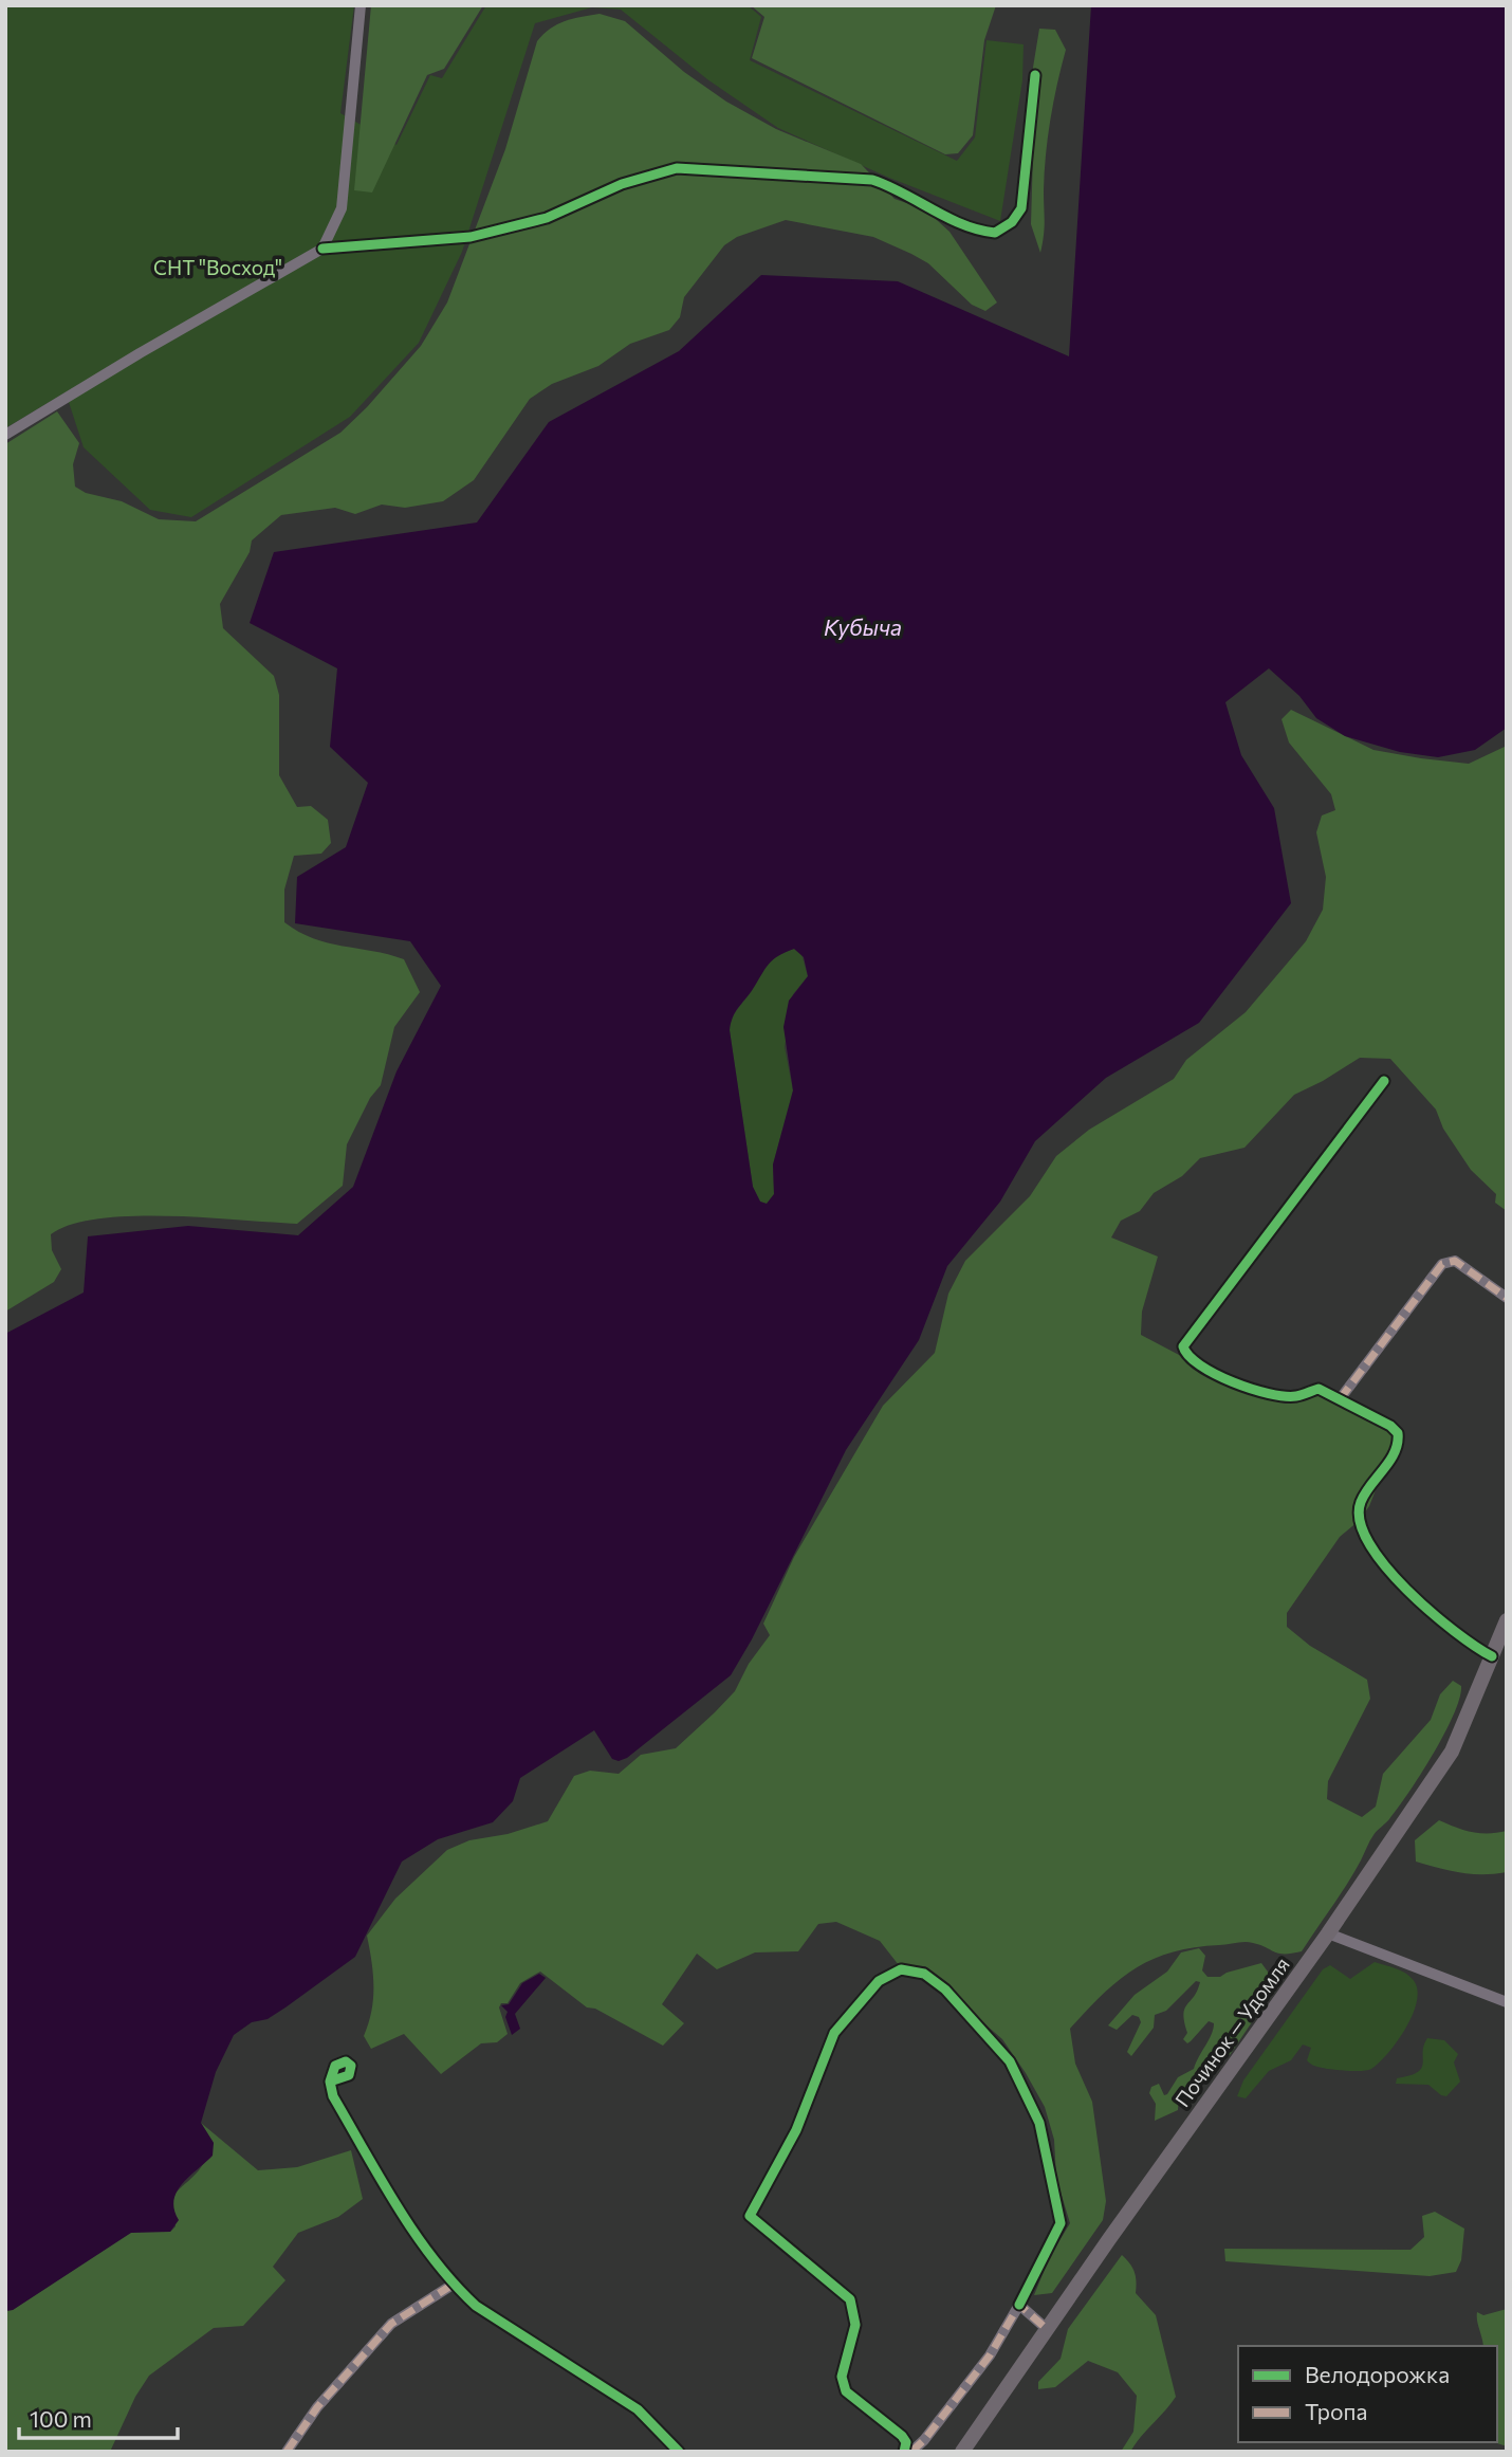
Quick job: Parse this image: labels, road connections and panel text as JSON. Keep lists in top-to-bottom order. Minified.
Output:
{"streets":{"main road":["Починок — Удомля"]},"water":["Кубыча"],"parks":["СНТ \"Восход\""],"legend":["Велодорожка","Тропа"],"scale_bar":"100 m"}
